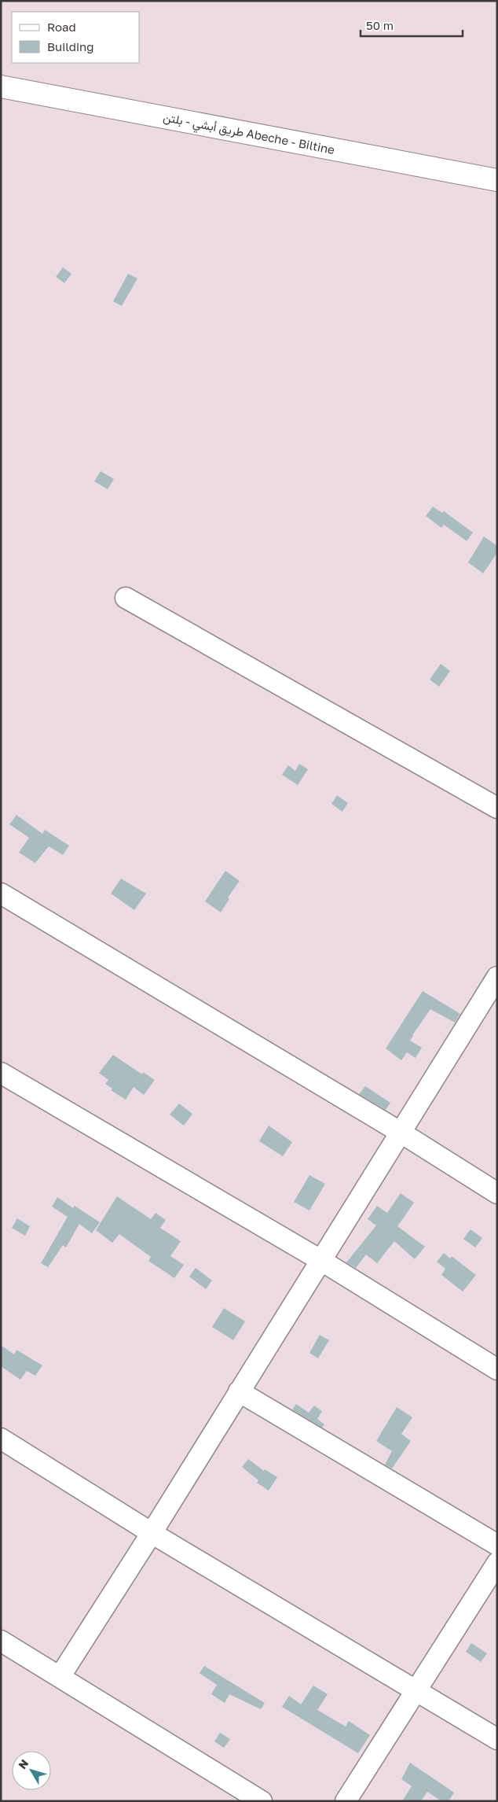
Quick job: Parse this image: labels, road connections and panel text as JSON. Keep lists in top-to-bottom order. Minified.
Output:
{"streets":{"main road":["طريق أبشي - بلتن Abeche - Biltine"]},"legend":["Road","Building"],"scale_bar":"50 m","north":"top left"}
